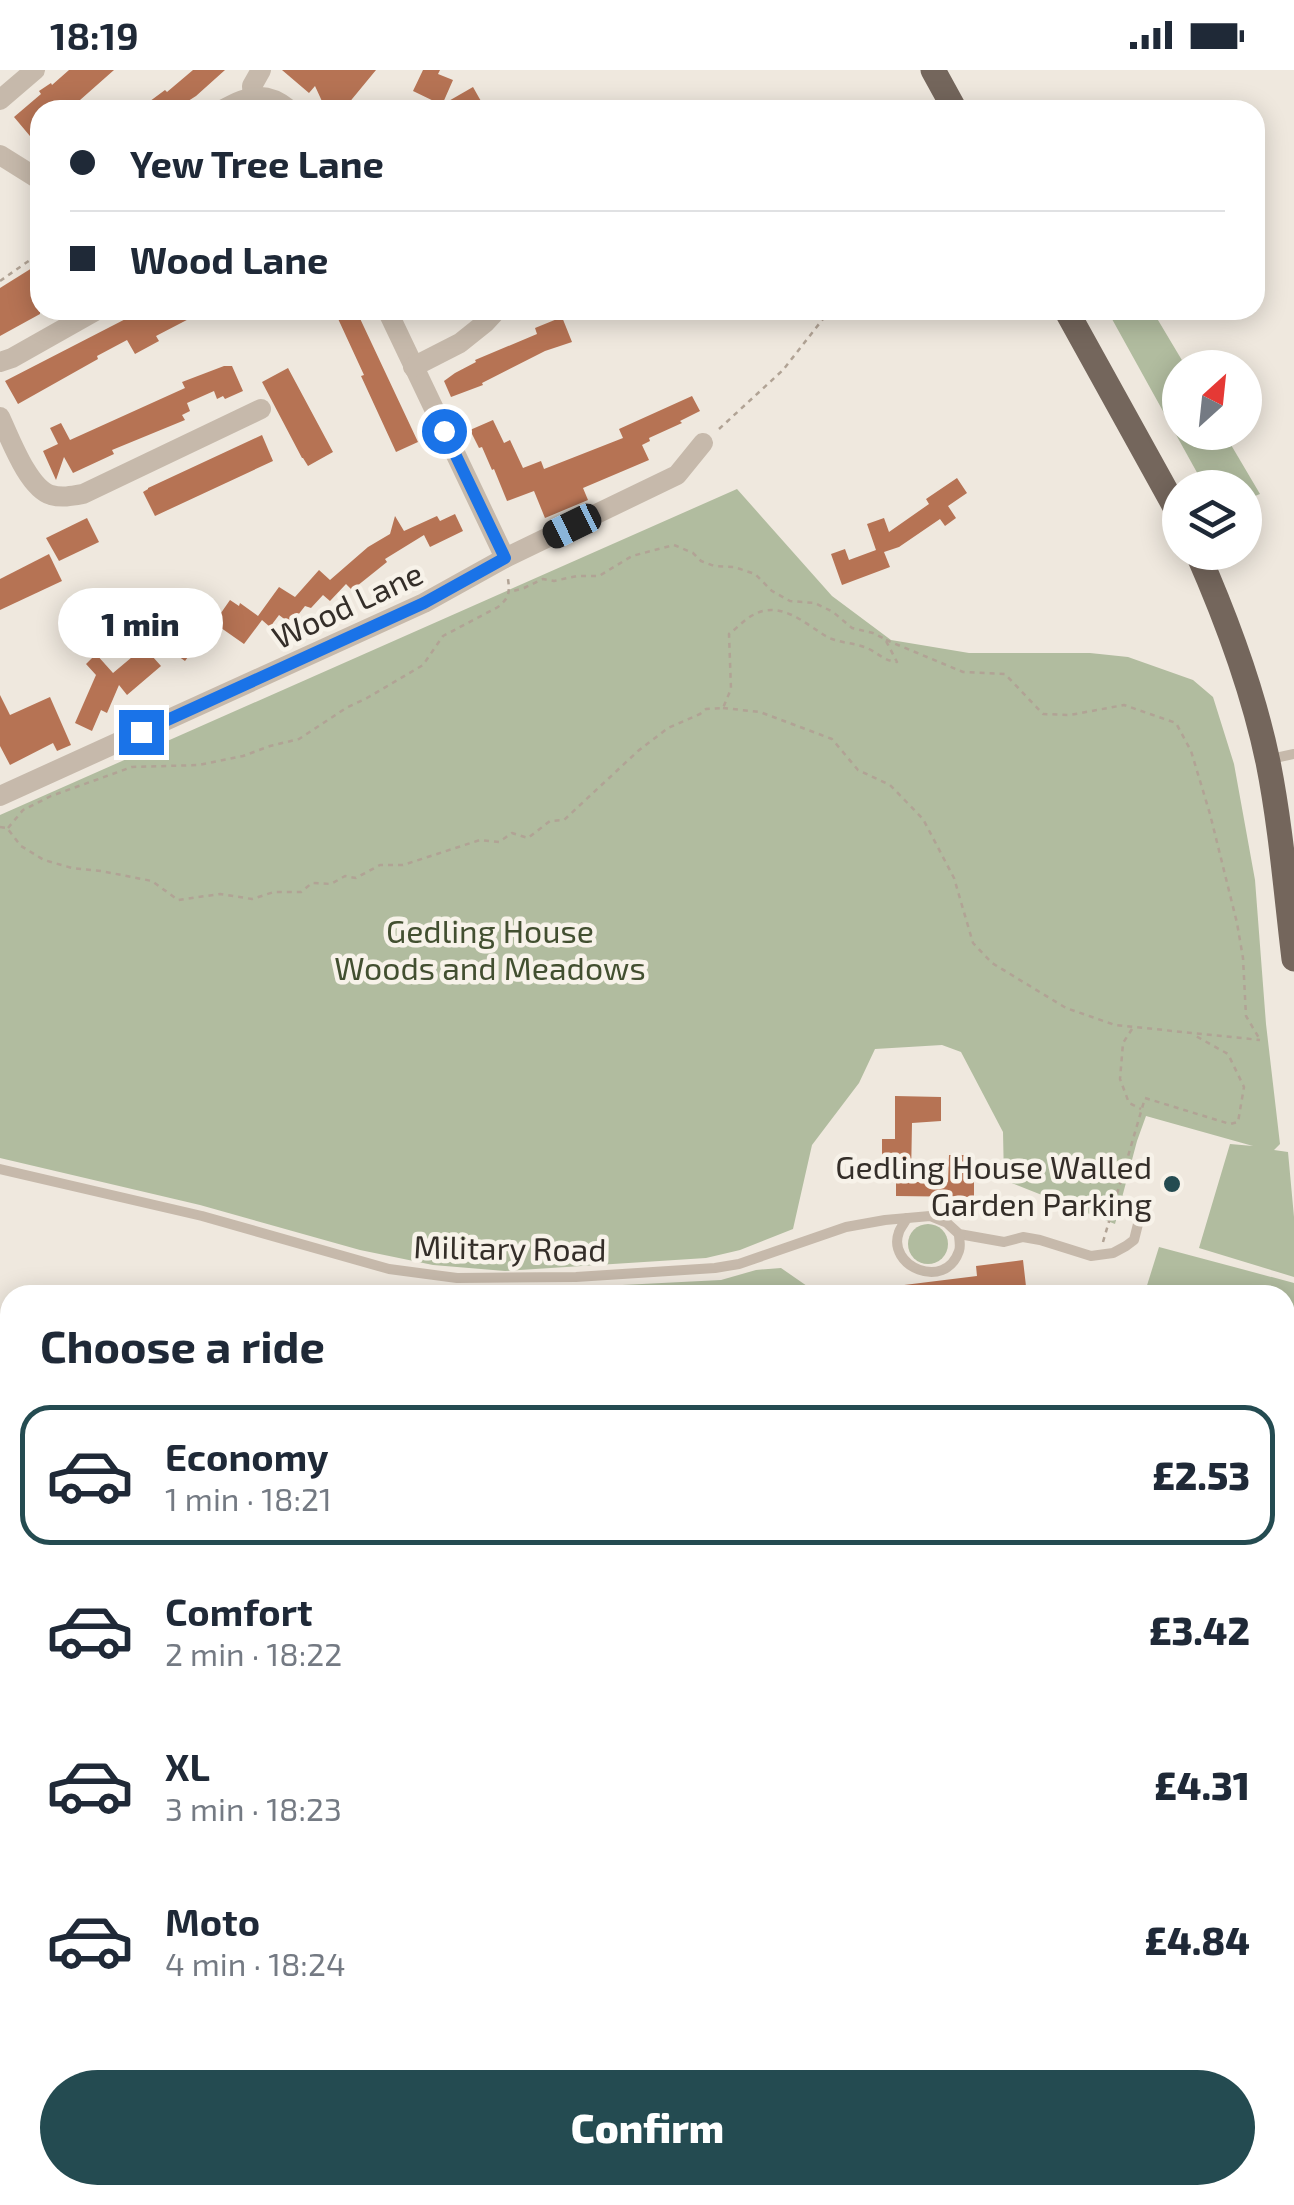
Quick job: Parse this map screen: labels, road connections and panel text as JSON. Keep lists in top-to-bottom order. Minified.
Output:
{"streets":{"street":["Wood Lane"],"lane":["Military Road"]},"parks":["Gedling House Woods and Meadows"],"places":["Gedling House Walled Garden Parking"],"north":"top right","page":{"status":"18:19","banner":["Yew Tree Lane","Wood Lane"],"bubble":"1 min","heading":"Choose a ride","list":[{"name":"Economy","note":"1 min · 18:21","value":"£2.53"},{"name":"Comfort","note":"2 min · 18:22","value":"£3.42"},{"name":"XL","note":"3 min · 18:23","value":"£4.31"},{"name":"Moto","note":"4 min · 18:24","value":"£4.84"}],"buttons":"Confirm"}}
